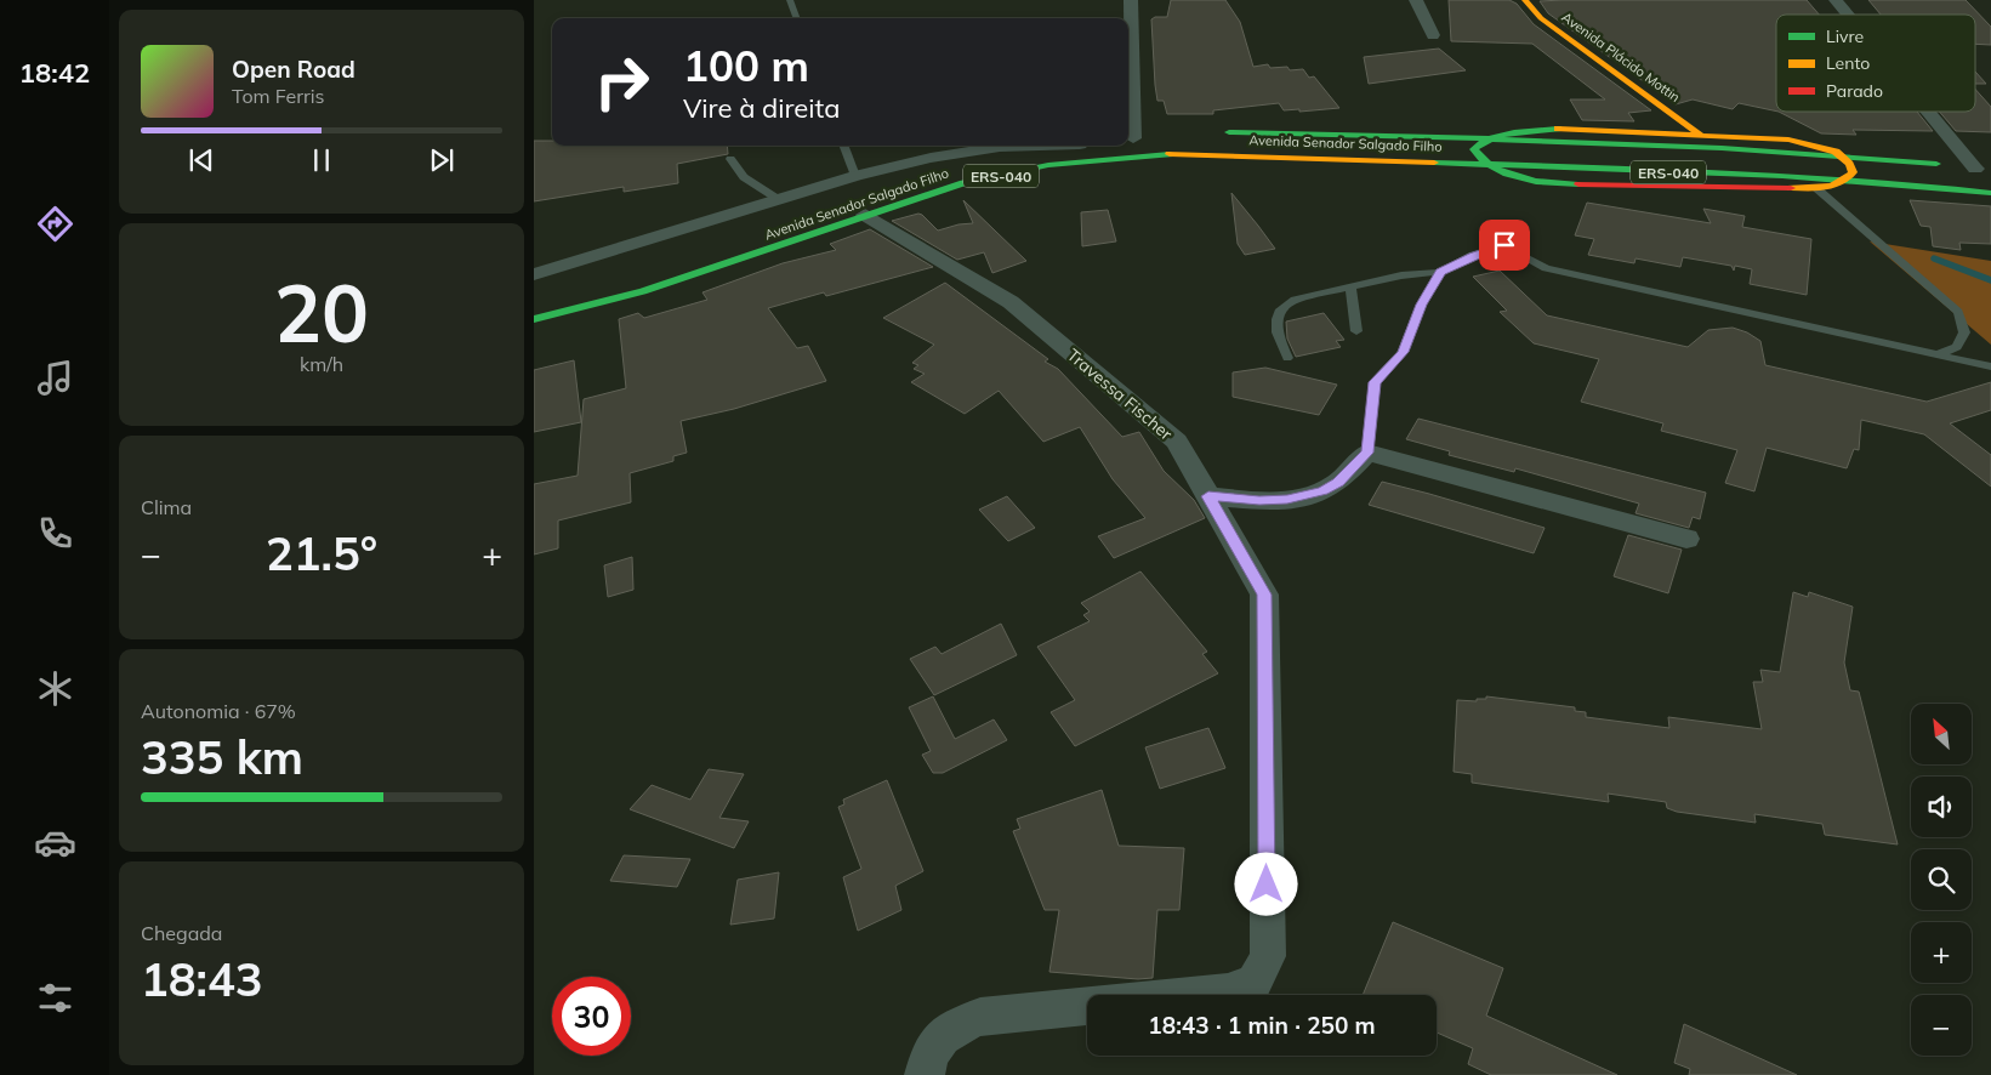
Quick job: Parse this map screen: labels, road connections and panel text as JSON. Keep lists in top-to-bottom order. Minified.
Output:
{"streets":{"main road":["Avenida Plácido Mottin","Avenida Senador Salgado Filho","ERS-040"],"street":["Travessa Fischer"]},"crossings":[["Avenida Plácido Mottin","Avenida Senador Salgado Filho"],["Avenida Senador Salgado Filho","Travessa Fischer"]],"legend":["Livre","Lento","Parado"],"north":"top left","page":{"tabs":"18:42","turn":["100 m","Vire à direita"],"song":["Open Road","Tom Ferris"],"tile":[["20","km/h"],"Clima",["Autonomia · 67%","335 km"],["Chegada","18:43"]],"heat":["−","21.5°","+"],"map_buttons":["+","−"],"limit":"30","trip":"18:43 · 1 min · 250 m"}}
